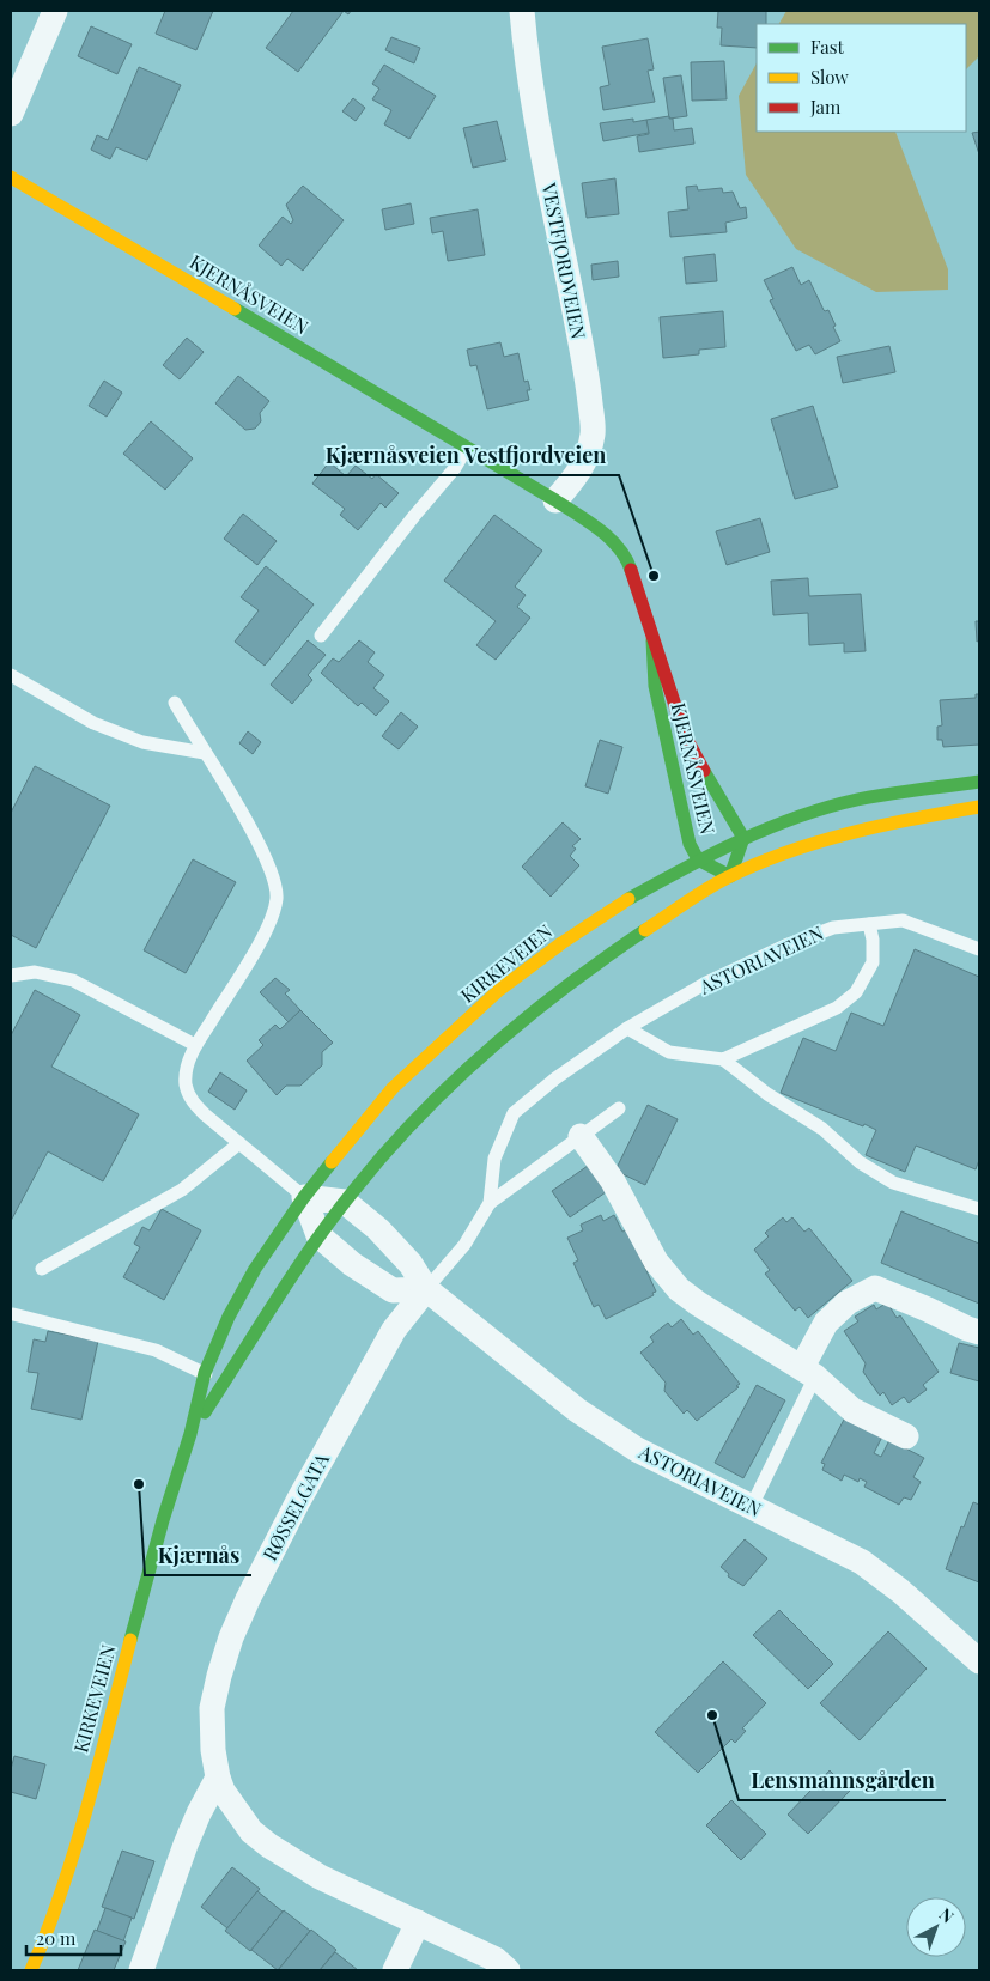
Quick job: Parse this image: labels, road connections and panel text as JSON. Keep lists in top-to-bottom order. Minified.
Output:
{"streets":{"main road":["KJERNÅSVEIEN","KIRKEVEIEN"],"street":["VESTFJORDVEIEN","ASTORIAVEIEN","RØSSELGATA"]},"crossings":[["VESTFJORDVEIEN","KJERNÅSVEIEN"],["KJERNÅSVEIEN","KIRKEVEIEN"],["ASTORIAVEIEN","KIRKEVEIEN"],["ASTORIAVEIEN","RØSSELGATA"]],"places":["Kjærnåsveien Vestfjordveien","Kjærnås","Lensmannsgården"],"legend":["Fast","Slow","Jam"],"scale_bar":"20 m","north":"top right"}
